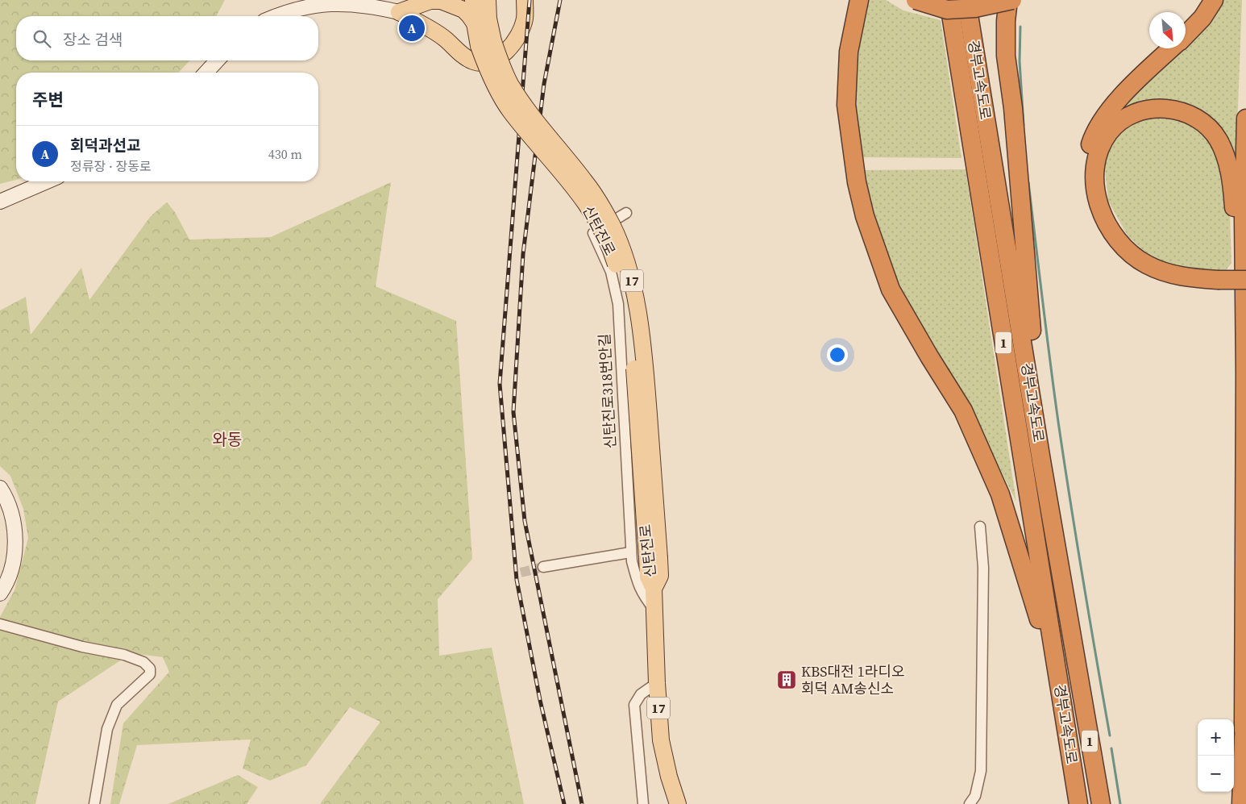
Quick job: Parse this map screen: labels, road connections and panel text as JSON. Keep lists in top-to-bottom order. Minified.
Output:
{"streets":{"highway":["경부고속도로","1"],"main road":["신탄진로","17"],"street":["신탄진로318번안길"]},"crossings":[["신탄진로","신탄진로318번안길"]],"districts":["와동"],"places":{"building":["KBS대전 1라디오 회덕 AM송신소"]},"north":"bottom right","page":{"pins":"A","search":"장소 검색","heading":"주변","list":[{"mark":"A","name":"회덕과선교","note":"정류장 · 장동로","value":"430 m"}],"map_buttons":["+","−"]}}
